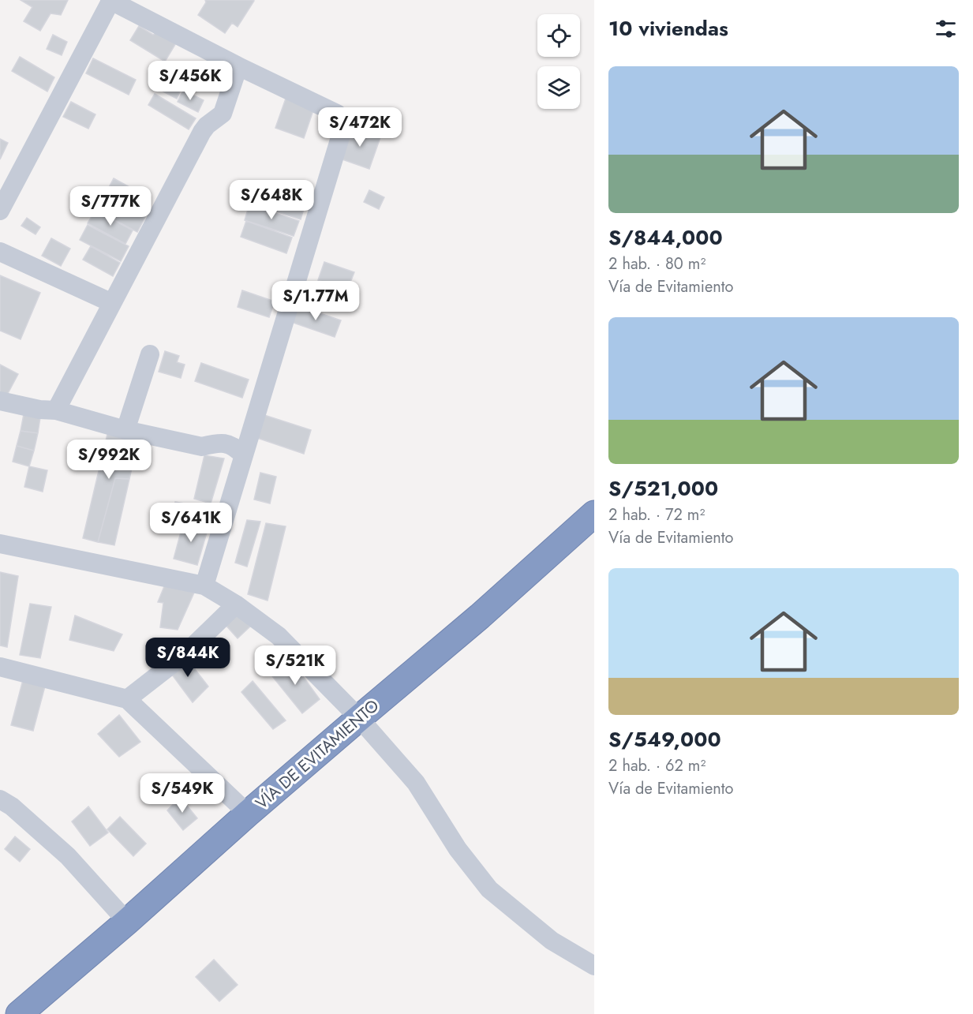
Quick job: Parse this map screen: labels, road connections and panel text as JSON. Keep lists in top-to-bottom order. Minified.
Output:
{"streets":{"highway":["VÍA DE EVITAMIENTO"]},"page":{"heading":"10 viviendas","list":[{"name":"S/844,000","note":"2 hab. · 80 m² · Vía de Evitamiento"},{"name":"S/521,000","note":"2 hab. · 72 m² · Vía de Evitamiento"},{"name":"S/549,000","note":"2 hab. · 62 m² · Vía de Evitamiento"}],"price":["S/456K","S/472K","S/648K","S/777K","S/1.77M","S/992K","S/641K","S/844K","S/521K","S/549K"]}}
